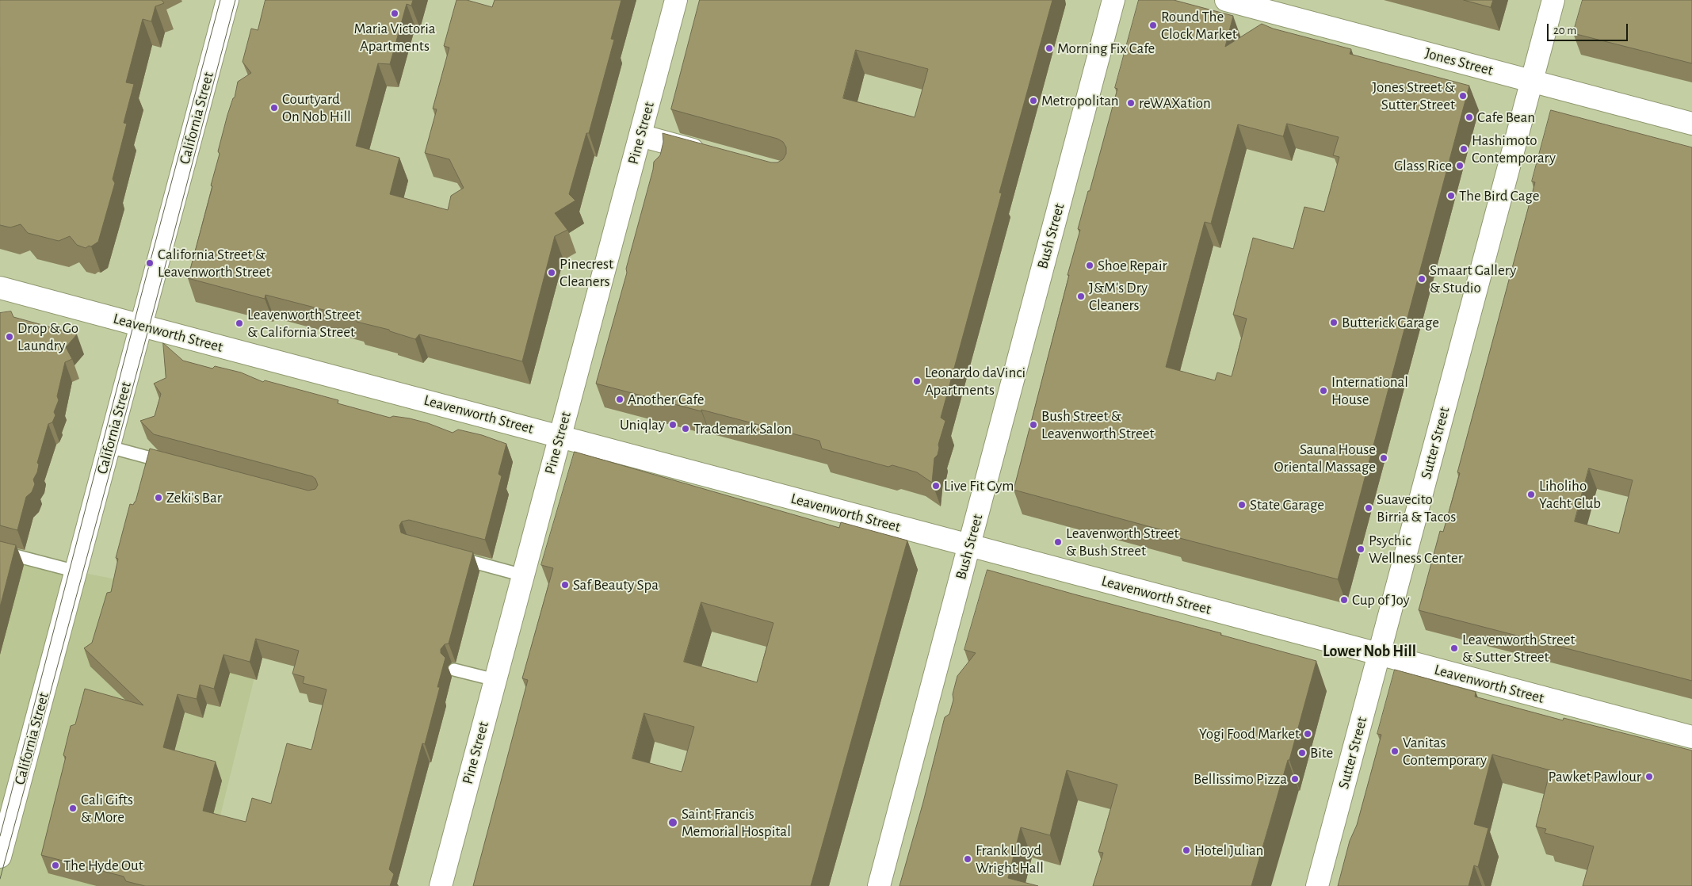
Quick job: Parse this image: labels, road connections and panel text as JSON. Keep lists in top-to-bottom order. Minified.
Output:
{"streets":{"street":["Jones Street","California Street","Pine Street","Bush Street","Leavenworth Street","Sutter Street"]},"crossings":[["Jones Street","Sutter Street"],["California Street","Leavenworth Street"],["Pine Street","Leavenworth Street"],["Bush Street","Leavenworth Street"],["Leavenworth Street","Sutter Street"]],"districts":["Lower Nob Hill"],"places":["Maria Victoria Apartments","Round The Clock Market","Morning Fix Cafe","Jones Street & Sutter Street","Metropolitan","reWAXation","Courtyard On Nob Hill","Cafe Bean","Hashimoto Contemporary","Glass Rice","The Bird Cage","California Street & Leavenworth Street","Shoe Repair","Pinecrest Cleaners","Smaart Gallery & Studio","J&M's Dry Cleaners","Butterick Garage","Leavenworth Street & California Street","Drop & Go Laundry","Leonardo daVinci Apartments","International House","Another Cafe","Uniqlay","Bush Street & Leavenworth Street","Trademark Salon","Sauna House Oriental Massage","Live Fit Gym","Liholiho Yacht Club","Zeki's Bar","State Garage","Suavecito Birria & Tacos","Leavenworth Street & Bush Street","Psychic Wellness Center","Saf Beauty Spa","Cup of Joy","Leavenworth Street & Sutter Street","Yogi Food Market","Vanitas Contemporary","Bite","Pawket Pawlour","Bellissimo Pizza","Cali Gifts & More","Saint Francis Memorial Hospital","Hotel Julian","Frank Lloyd Wright Hall","The Hyde Out"],"scale_bar":"20 m"}
